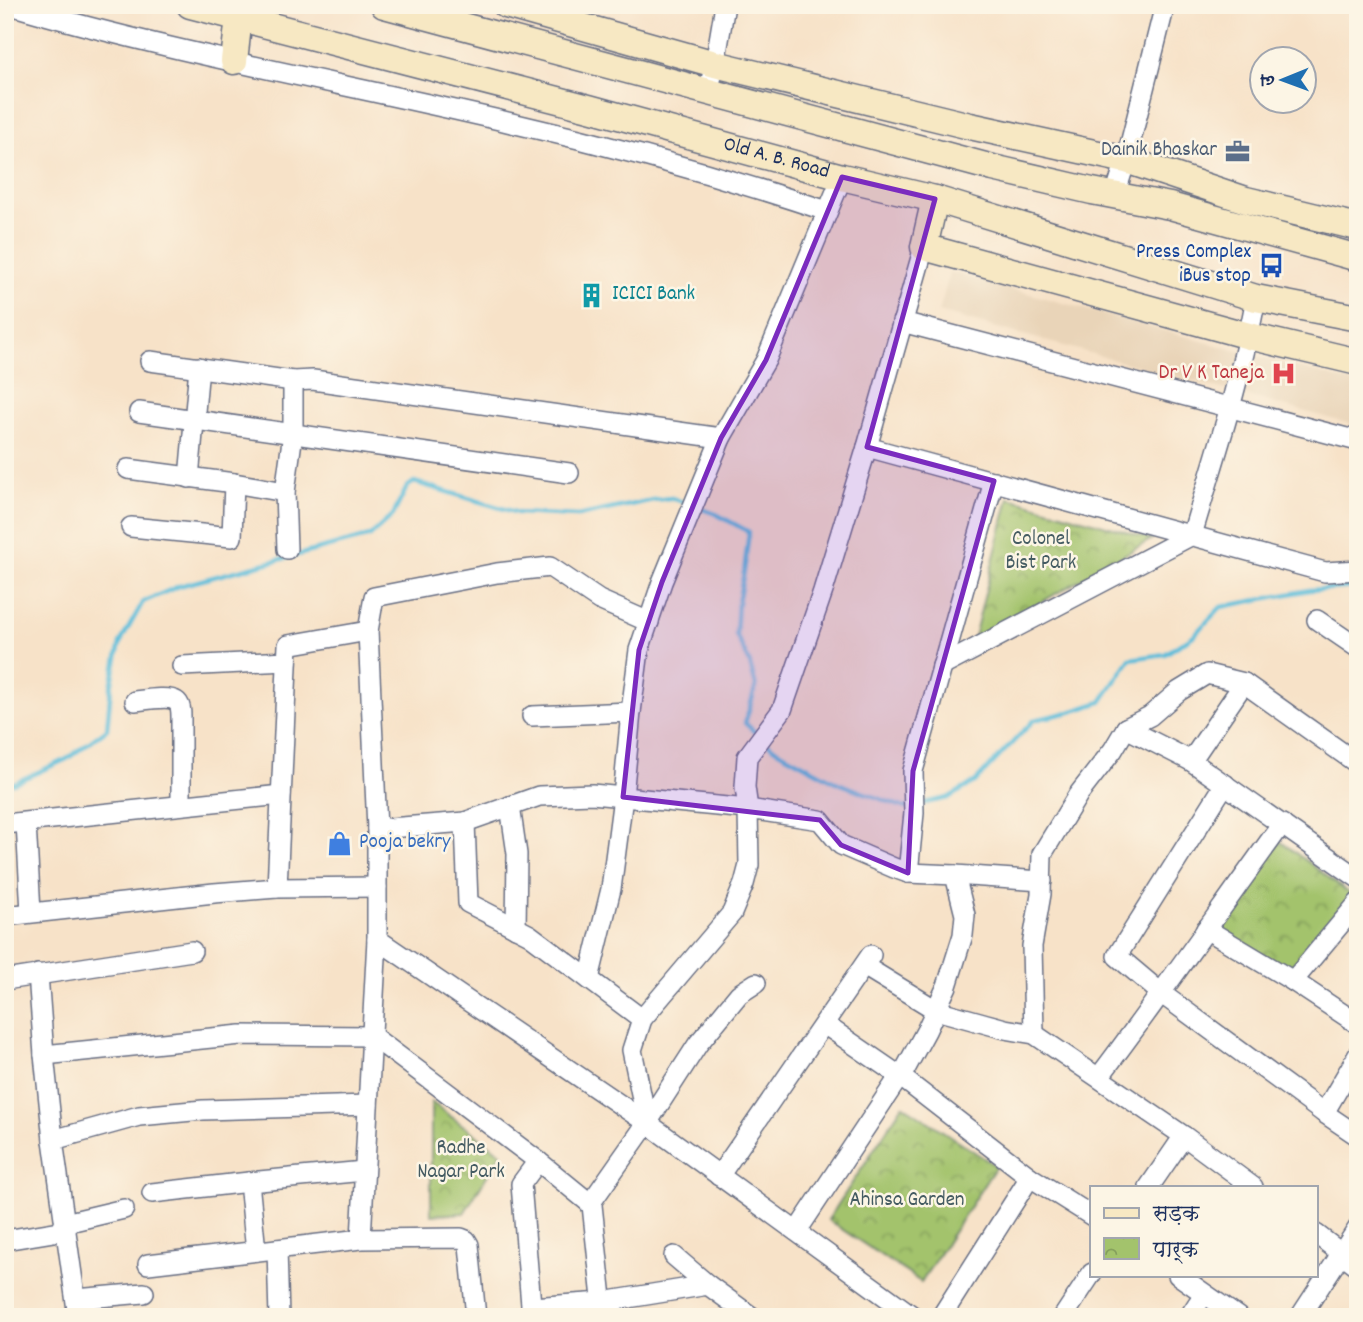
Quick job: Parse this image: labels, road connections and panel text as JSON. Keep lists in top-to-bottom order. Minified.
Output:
{"streets":{"main road":["Old A. B. Road"]},"parks":["Colonel Bist Park","Radhe Nagar Park","Ahinsa Garden"],"places":{"office":["Dainik Bhaskar"],"bus stop":["Press Complex iBus stop"],"building":["ICICI Bank"],"hospital":["Dr V K Taneja"],"shop":["Pooja bekry"]},"legend":["सड़क","पार्क"],"north":"left"}
